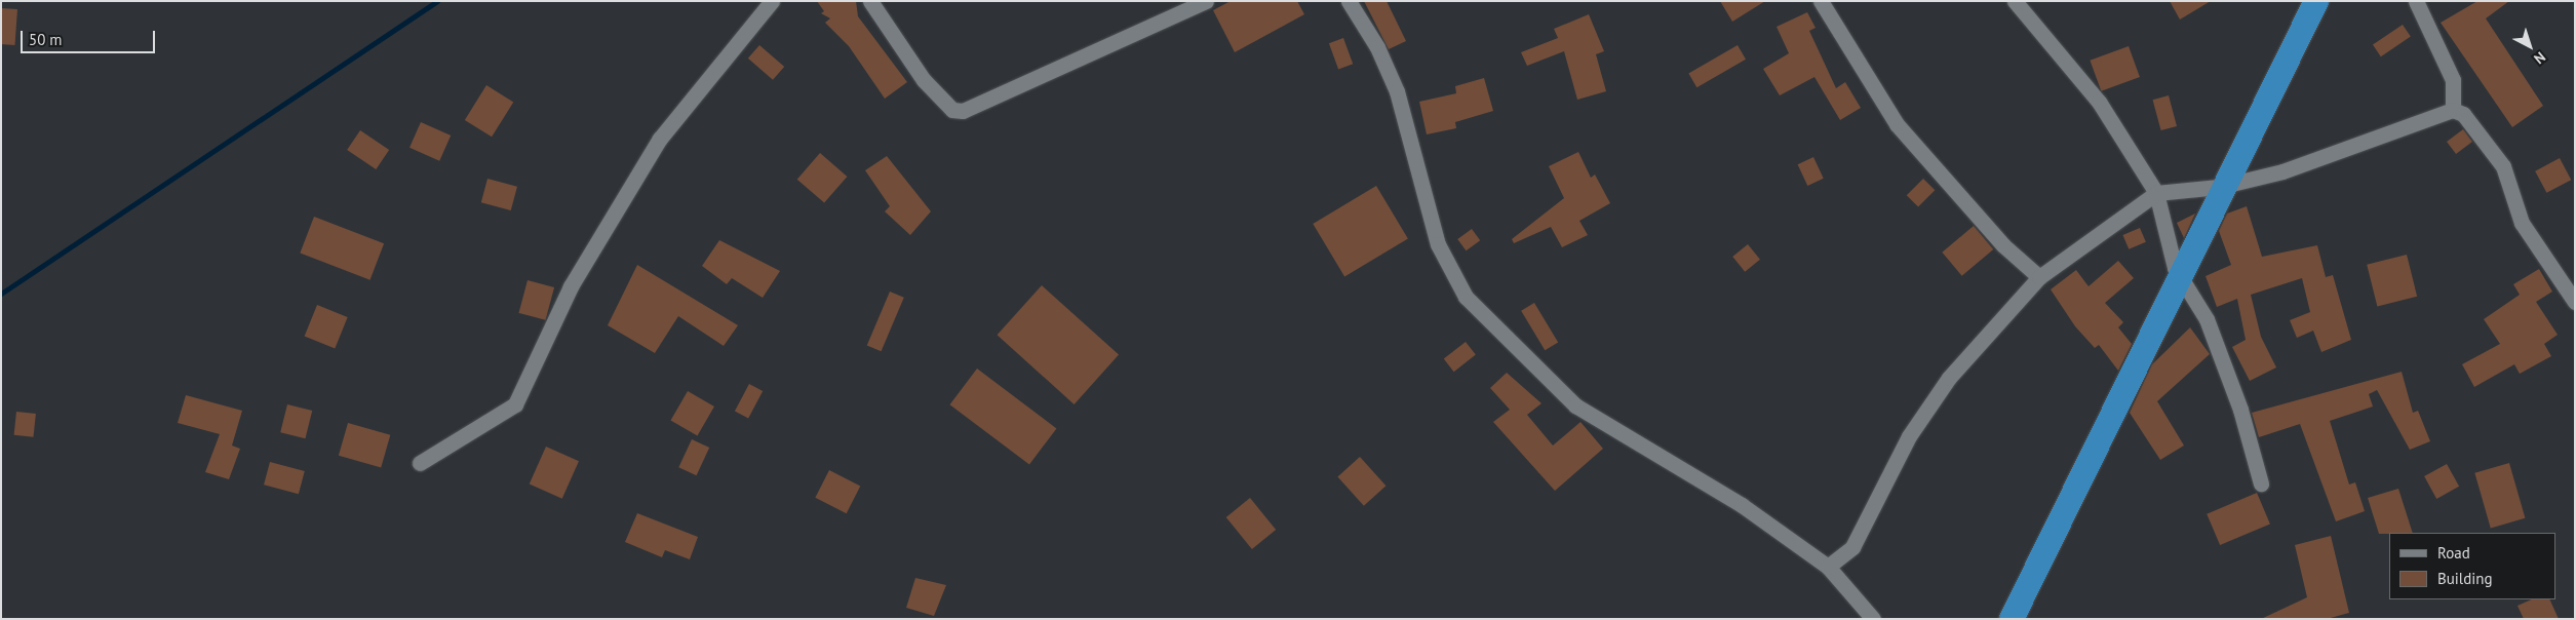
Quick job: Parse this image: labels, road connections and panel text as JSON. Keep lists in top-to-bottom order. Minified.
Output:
{"legend":["Road","Building"],"scale_bar":"50 m","north":"bottom right"}
